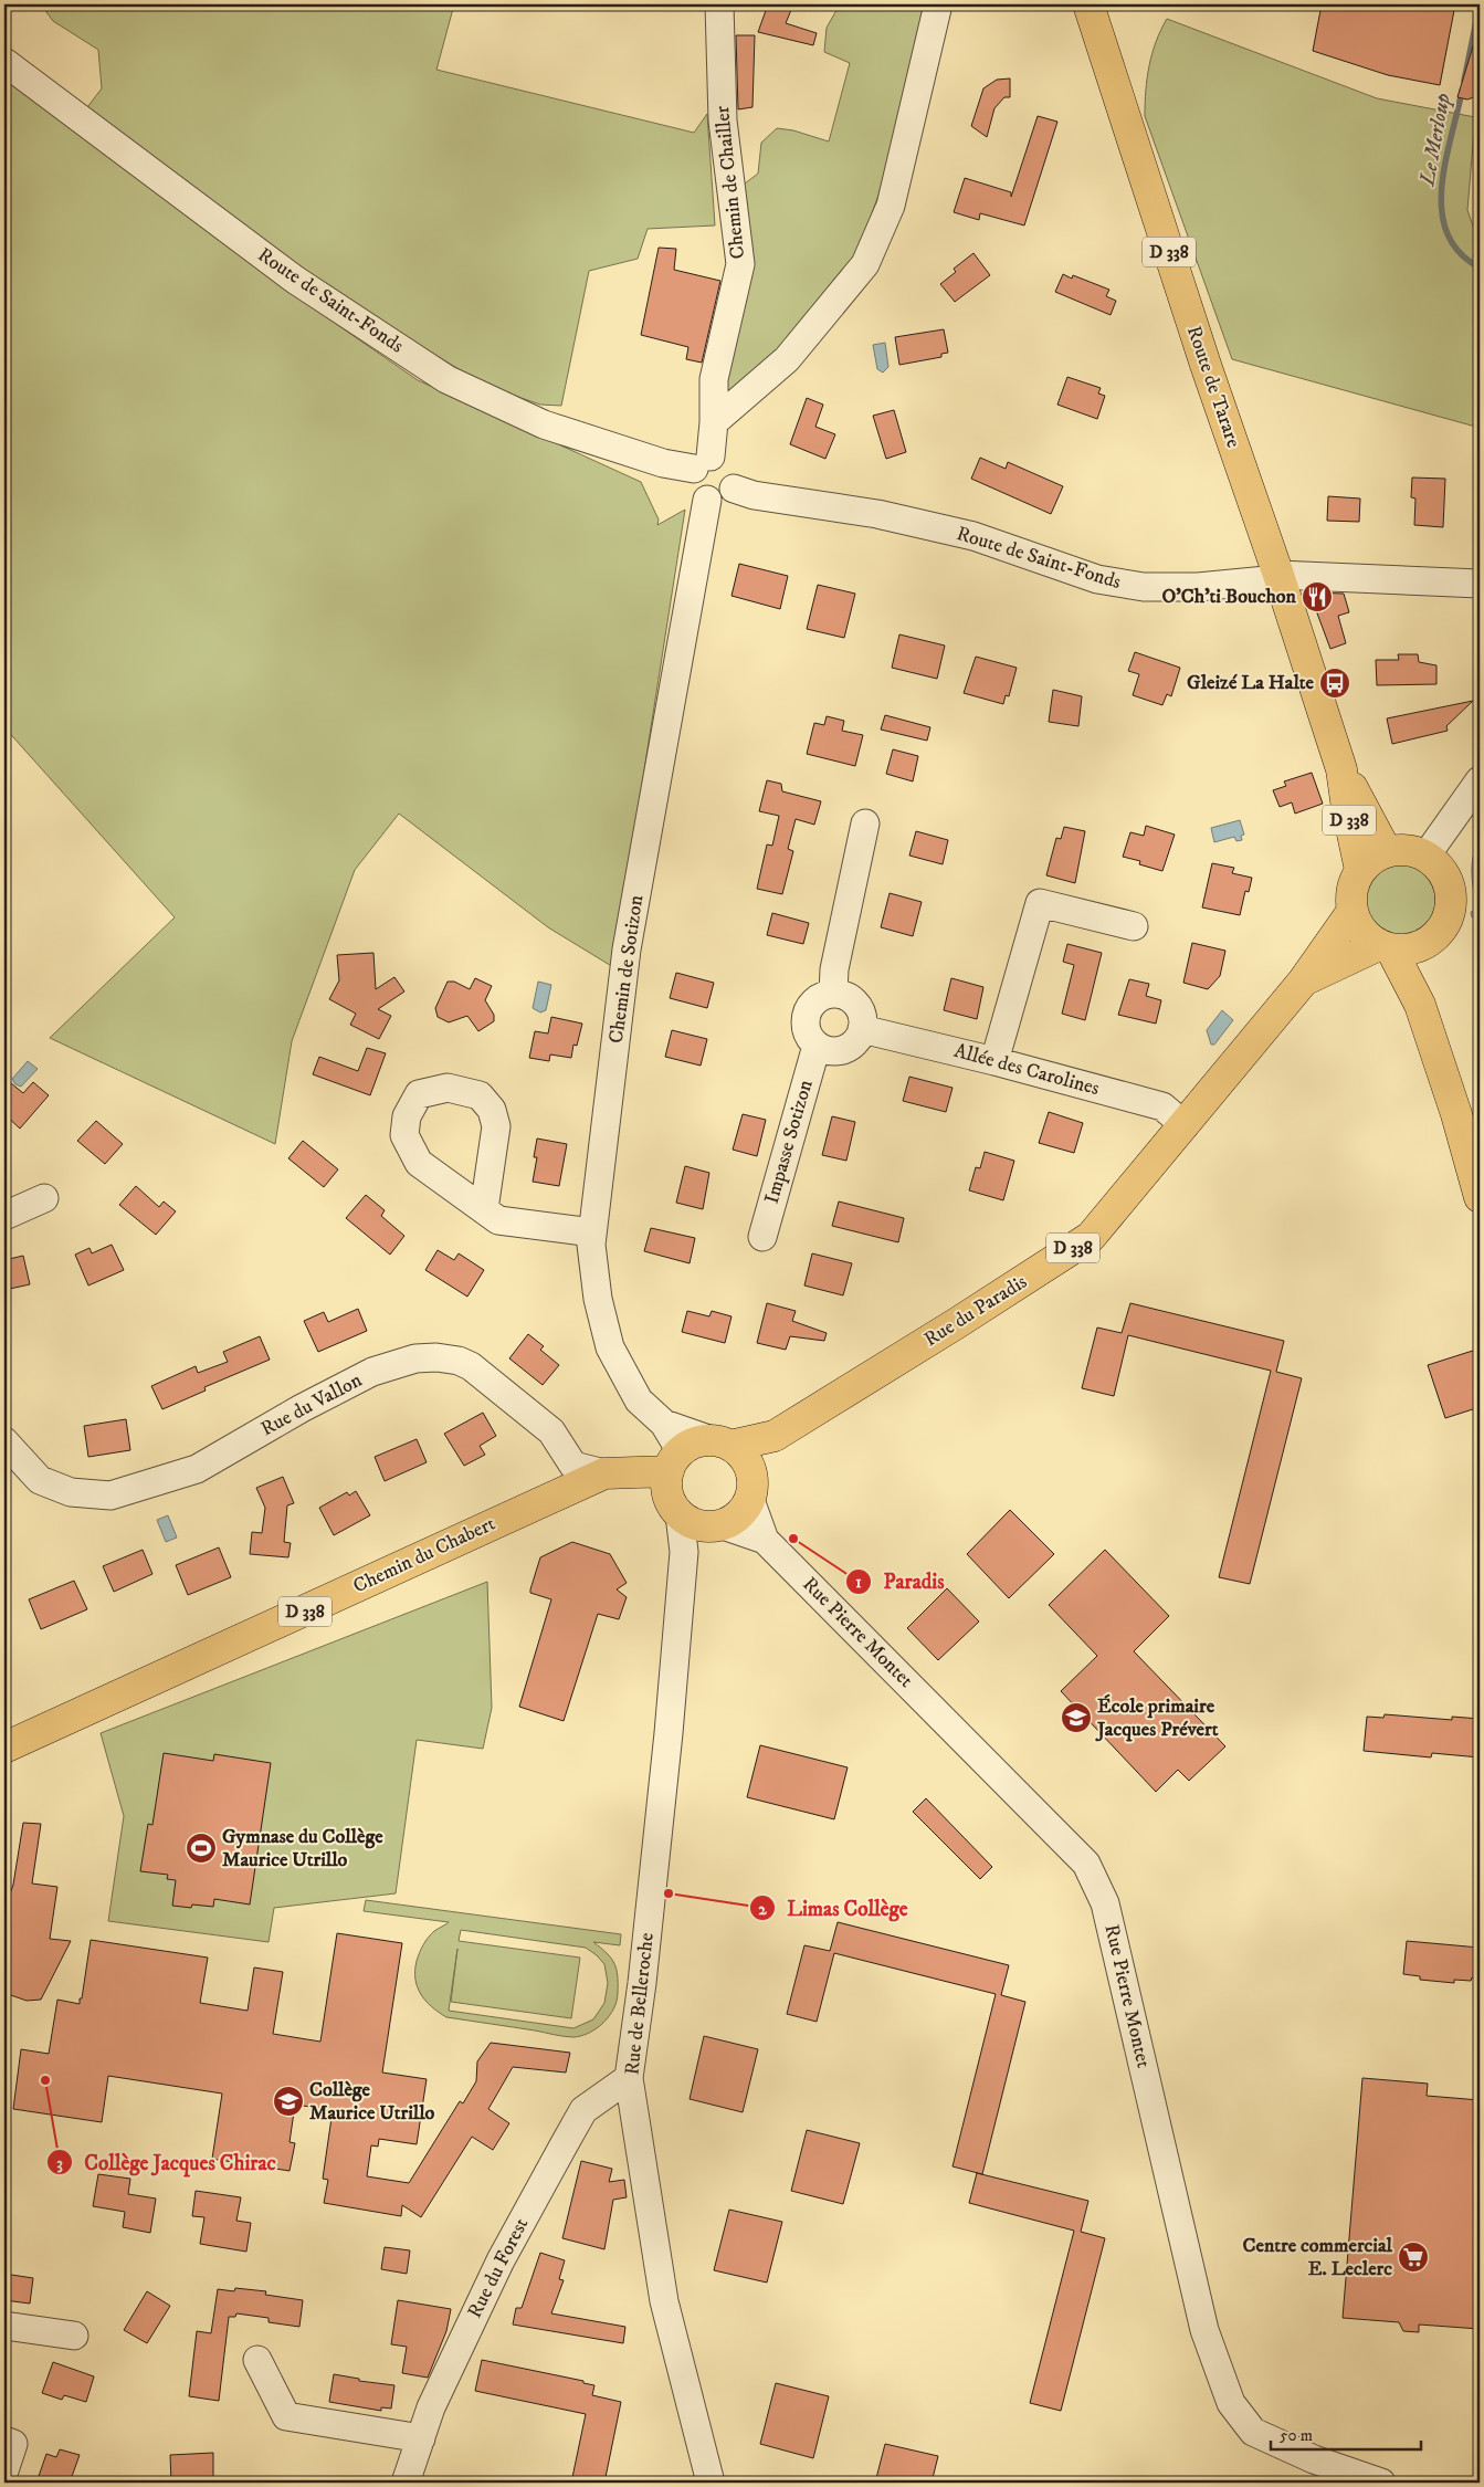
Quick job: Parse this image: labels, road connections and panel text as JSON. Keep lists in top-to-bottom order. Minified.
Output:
{"streets":{"main road":["D 338","Route de Tarare","Rue du Paradis","Chemin du Chabert"],"street":["Chemin de Chailler","Route de Saint-Fonds","Chemin de Sotizon","Allée des Carolines","Impasse Sotizon","Rue du Vallon","Rue Pierre Montet","Rue de Belleroche","Rue du Forest"]},"crossings":[["Chemin de Chailler","Route de Saint-Fonds"],["Chemin de Chailler","Chemin de Sotizon"],["Route de Saint-Fonds","Route de Tarare"],["Route de Saint-Fonds","Chemin de Sotizon"],["Route de Tarare","Rue du Paradis"],["Chemin de Sotizon","Rue du Paradis"],["Chemin de Sotizon","Chemin du Chabert"],["Chemin de Sotizon","Rue Pierre Montet"],["Chemin de Sotizon","Rue de Belleroche"],["Allée des Carolines","Impasse Sotizon"],["Allée des Carolines","Rue du Paradis"],["Rue du Paradis","Chemin du Chabert"],["Rue du Paradis","Rue Pierre Montet"],["Rue du Paradis","Rue de Belleroche"],["Rue du Vallon","Chemin du Chabert"],["Chemin du Chabert","Rue Pierre Montet"],["Chemin du Chabert","Rue de Belleroche"],["Rue Pierre Montet","Rue de Belleroche"],["Rue de Belleroche","Rue du Forest"]],"water":["Le Merloup"],"places":{"restaurant":["O’Ch’ti Bouchon"],"bus stop":["Gleizé La Halte"],"other":["Paradis","Limas Collège","Collège Jacques Chirac"],"school or university":["École primaire Jacques Prévert","Collège Maurice Utrillo"],"sports":["Gymnase du Collège Maurice Utrillo"],"supermarket":["Centre commercial E. Leclerc"]},"scale_bar":"50 m"}
